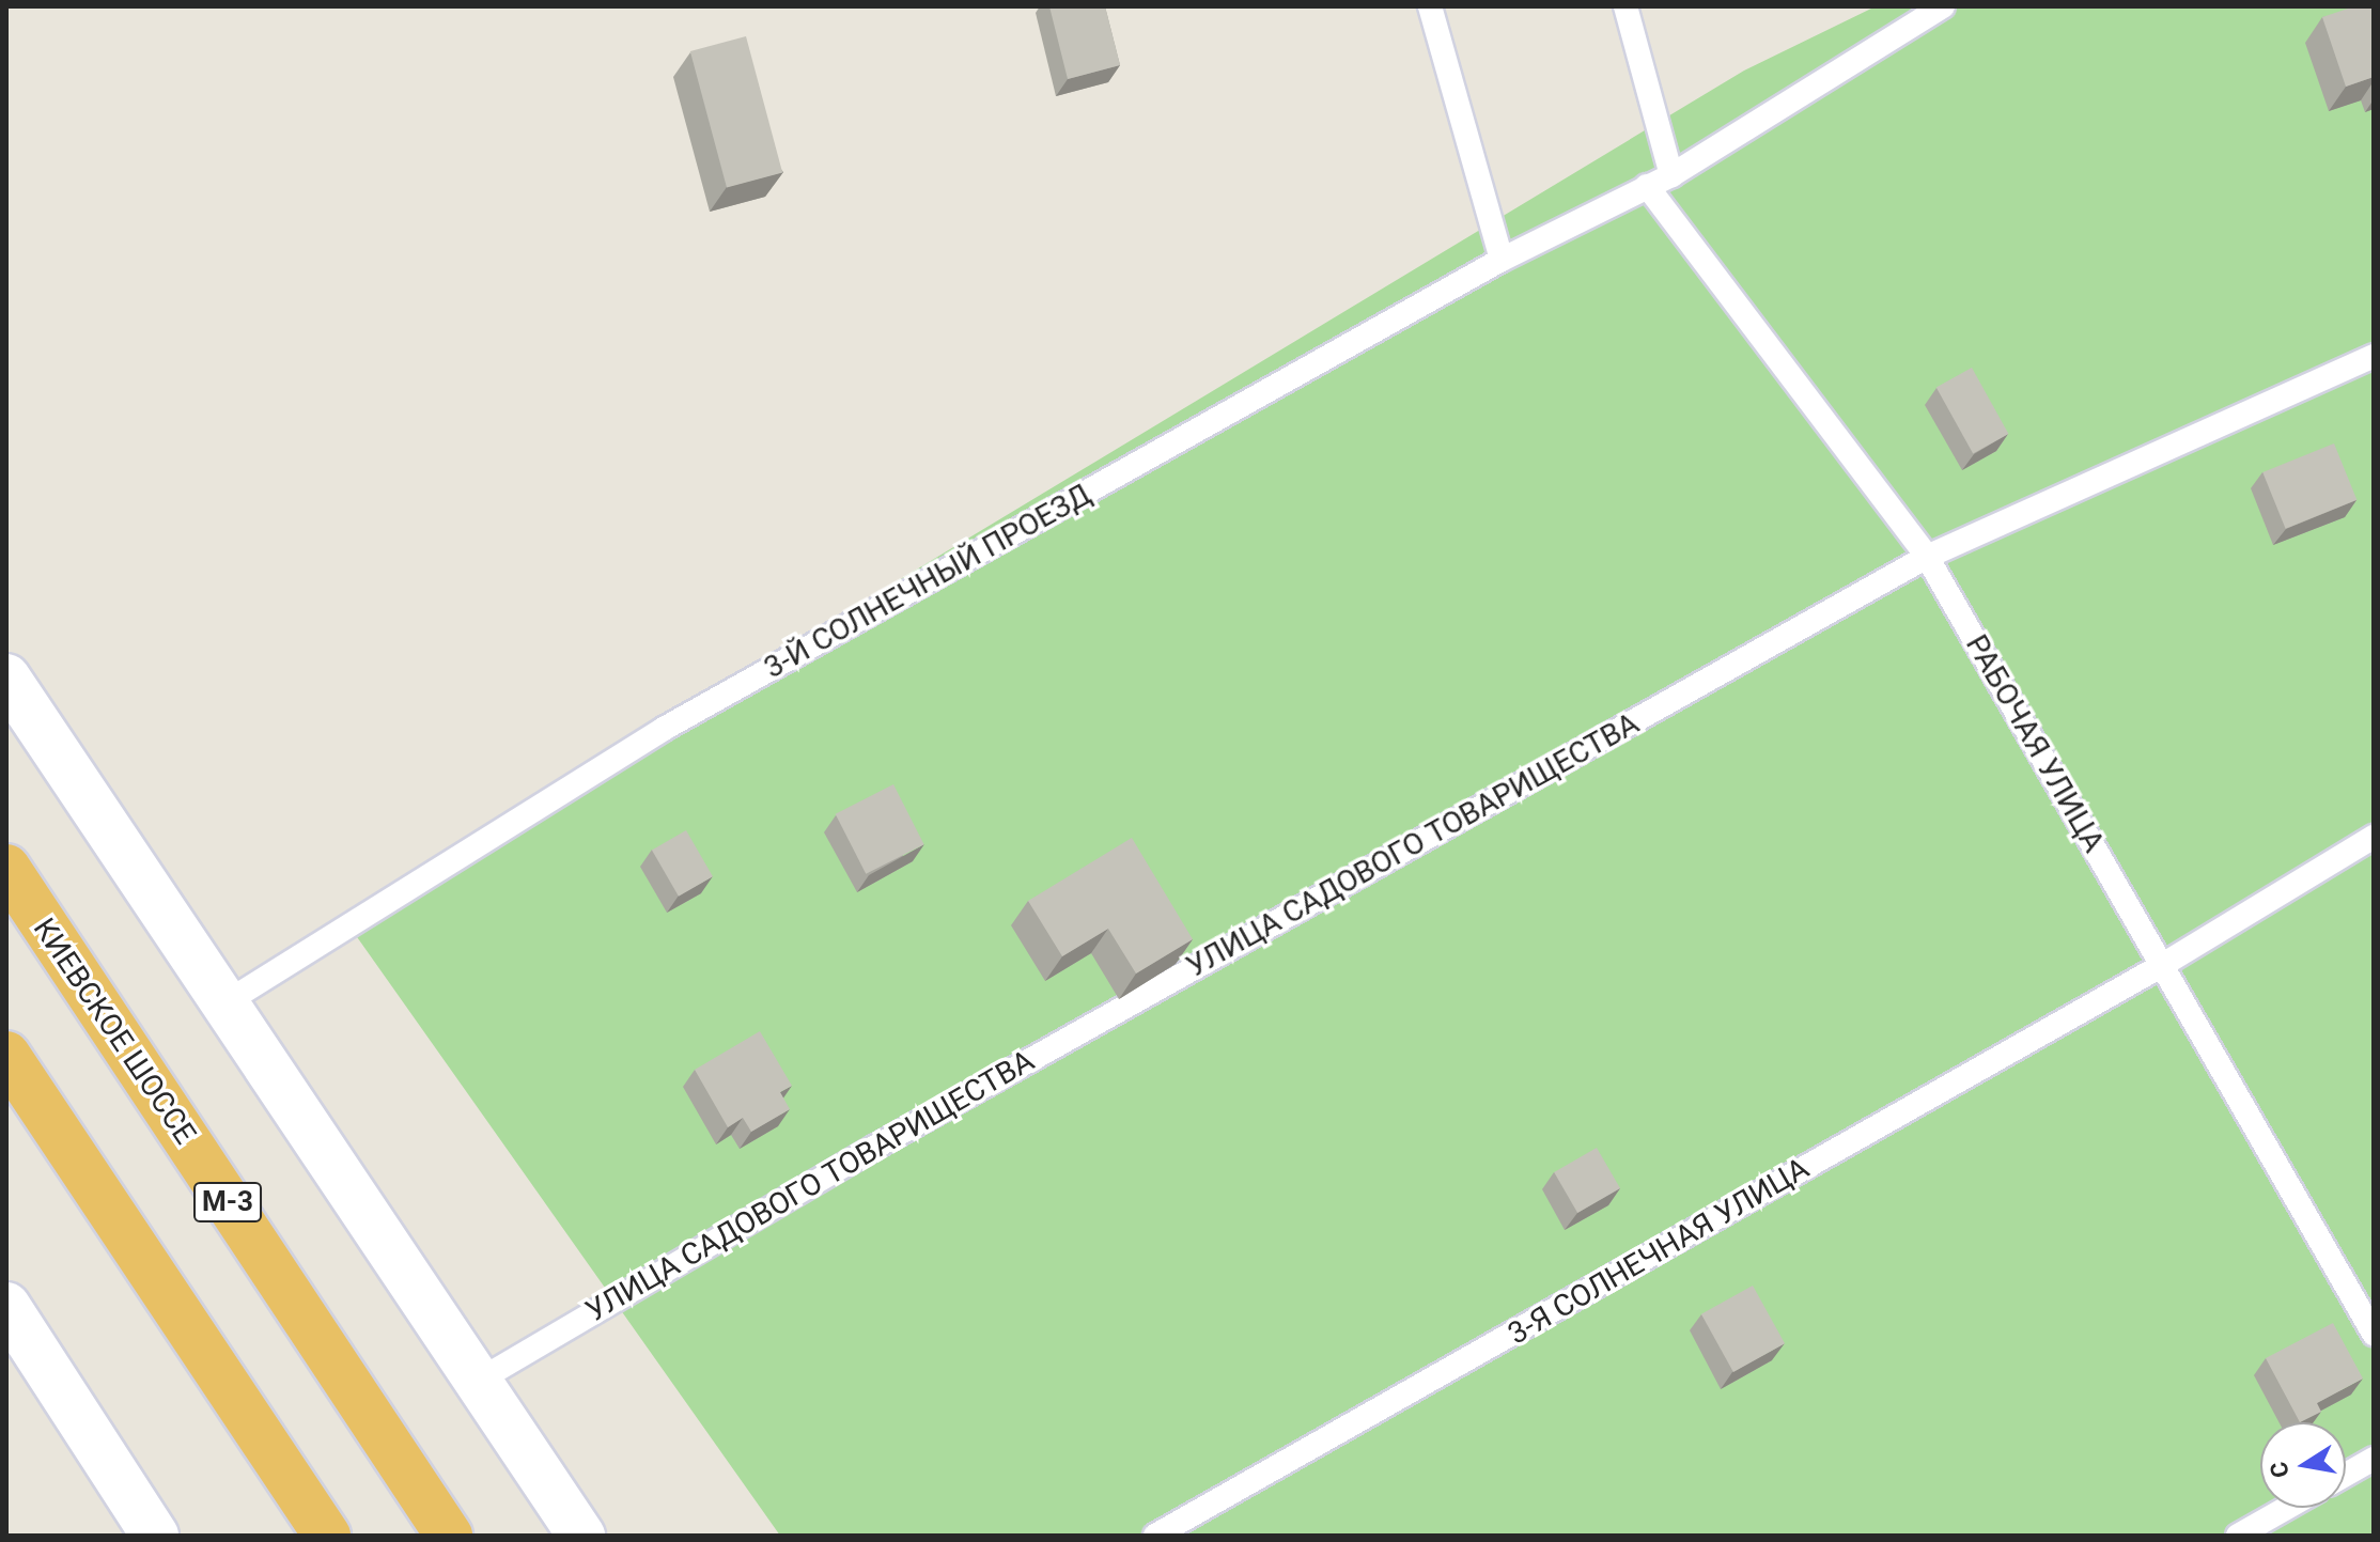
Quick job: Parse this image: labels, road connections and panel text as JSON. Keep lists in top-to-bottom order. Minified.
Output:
{"streets":{"highway":["КИЕВСКОЕ ШОССЕ","М-3"],"lane":["3-Й СОЛНЕЧНЫЙ ПРОЕЗД","РАБОЧАЯ УЛИЦА","УЛИЦА САДОВОГО ТОВАРИЩЕСТВА","3-Я СОЛНЕЧНАЯ УЛИЦА"]},"crossings":[["3-Й СОЛНЕЧНЫЙ ПРОЕЗД","РАБОЧАЯ УЛИЦА"],["РАБОЧАЯ УЛИЦА","УЛИЦА САДОВОГО ТОВАРИЩЕСТВА"],["РАБОЧАЯ УЛИЦА","3-Я СОЛНЕЧНАЯ УЛИЦА"]],"north":"left"}
